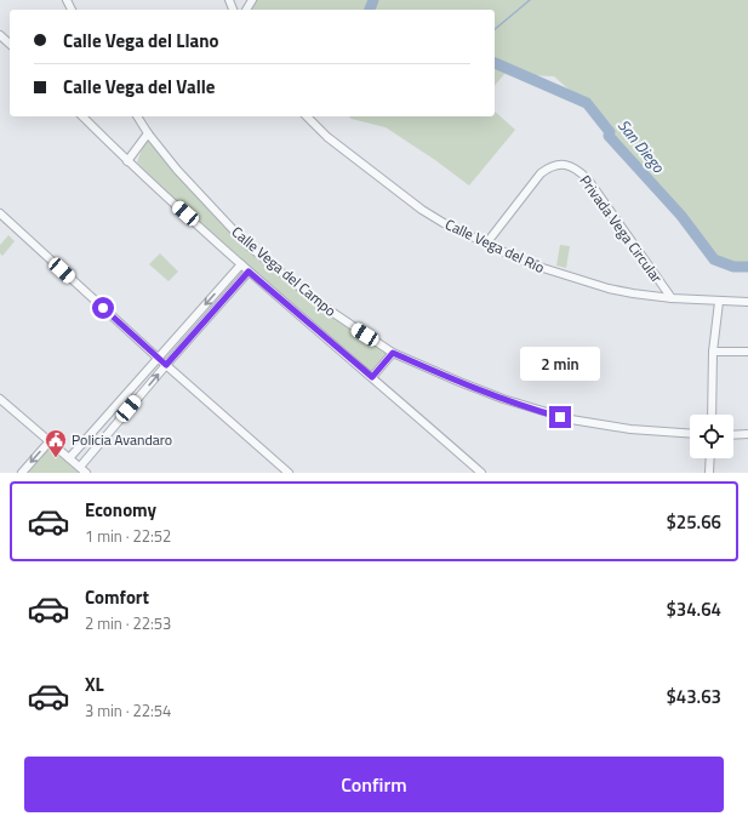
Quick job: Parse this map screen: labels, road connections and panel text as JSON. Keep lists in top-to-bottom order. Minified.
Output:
{"streets":{"street":["Privada Vega Circular","Calle Vega del Río","Calle Vega del Campo"]},"crossings":[["Privada Vega Circular","Calle Vega del Río"]],"water":["San Diego"],"places":{"public building":["Policia Avandaro"]},"page":{"banner":["Calle Vega del Llano","Calle Vega del Valle"],"bubble":"2 min","list":[{"name":"Economy","note":"1 min · 22:52","value":"$25.66"},{"name":"Comfort","note":"2 min · 22:53","value":"$34.64"},{"name":"XL","note":"3 min · 22:54","value":"$43.63"}],"buttons":"Confirm"}}
